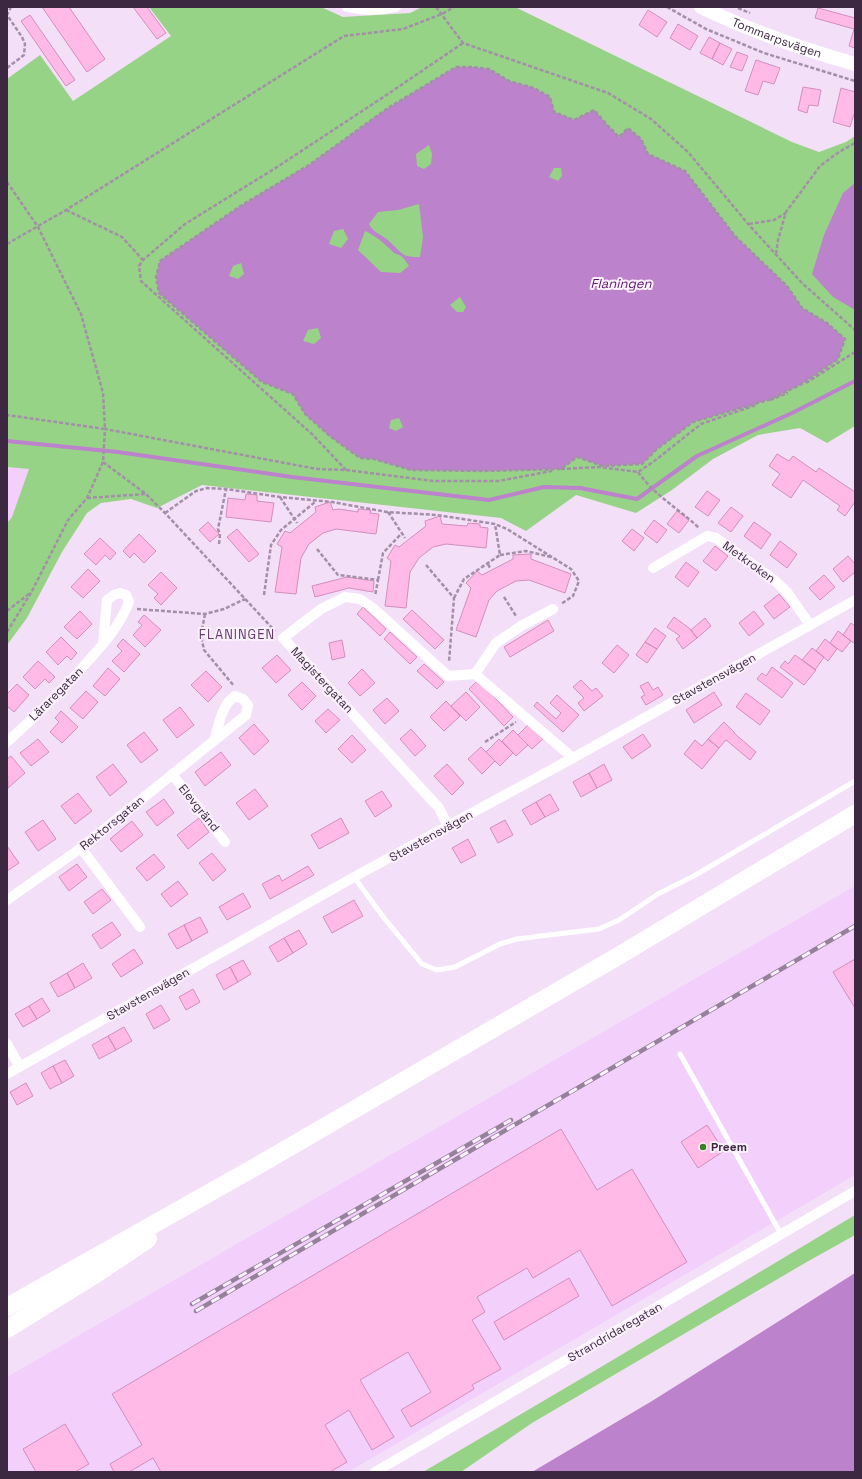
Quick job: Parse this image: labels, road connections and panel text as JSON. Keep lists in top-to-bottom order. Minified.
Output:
{"streets":{"street":["Tommarpsvägen","Metkroken","Stavstensvägen","Magistergatan","Läraregatan","Elevgränd","Rektorsgatan","Strandridaregatan"]},"crossings":[["Metkroken","Stavstensvägen"],["Stavstensvägen","Magistergatan"],["Elevgränd","Rektorsgatan"]],"districts":["FLANINGEN"],"water":["Flaningen"],"places":["Preem"]}
